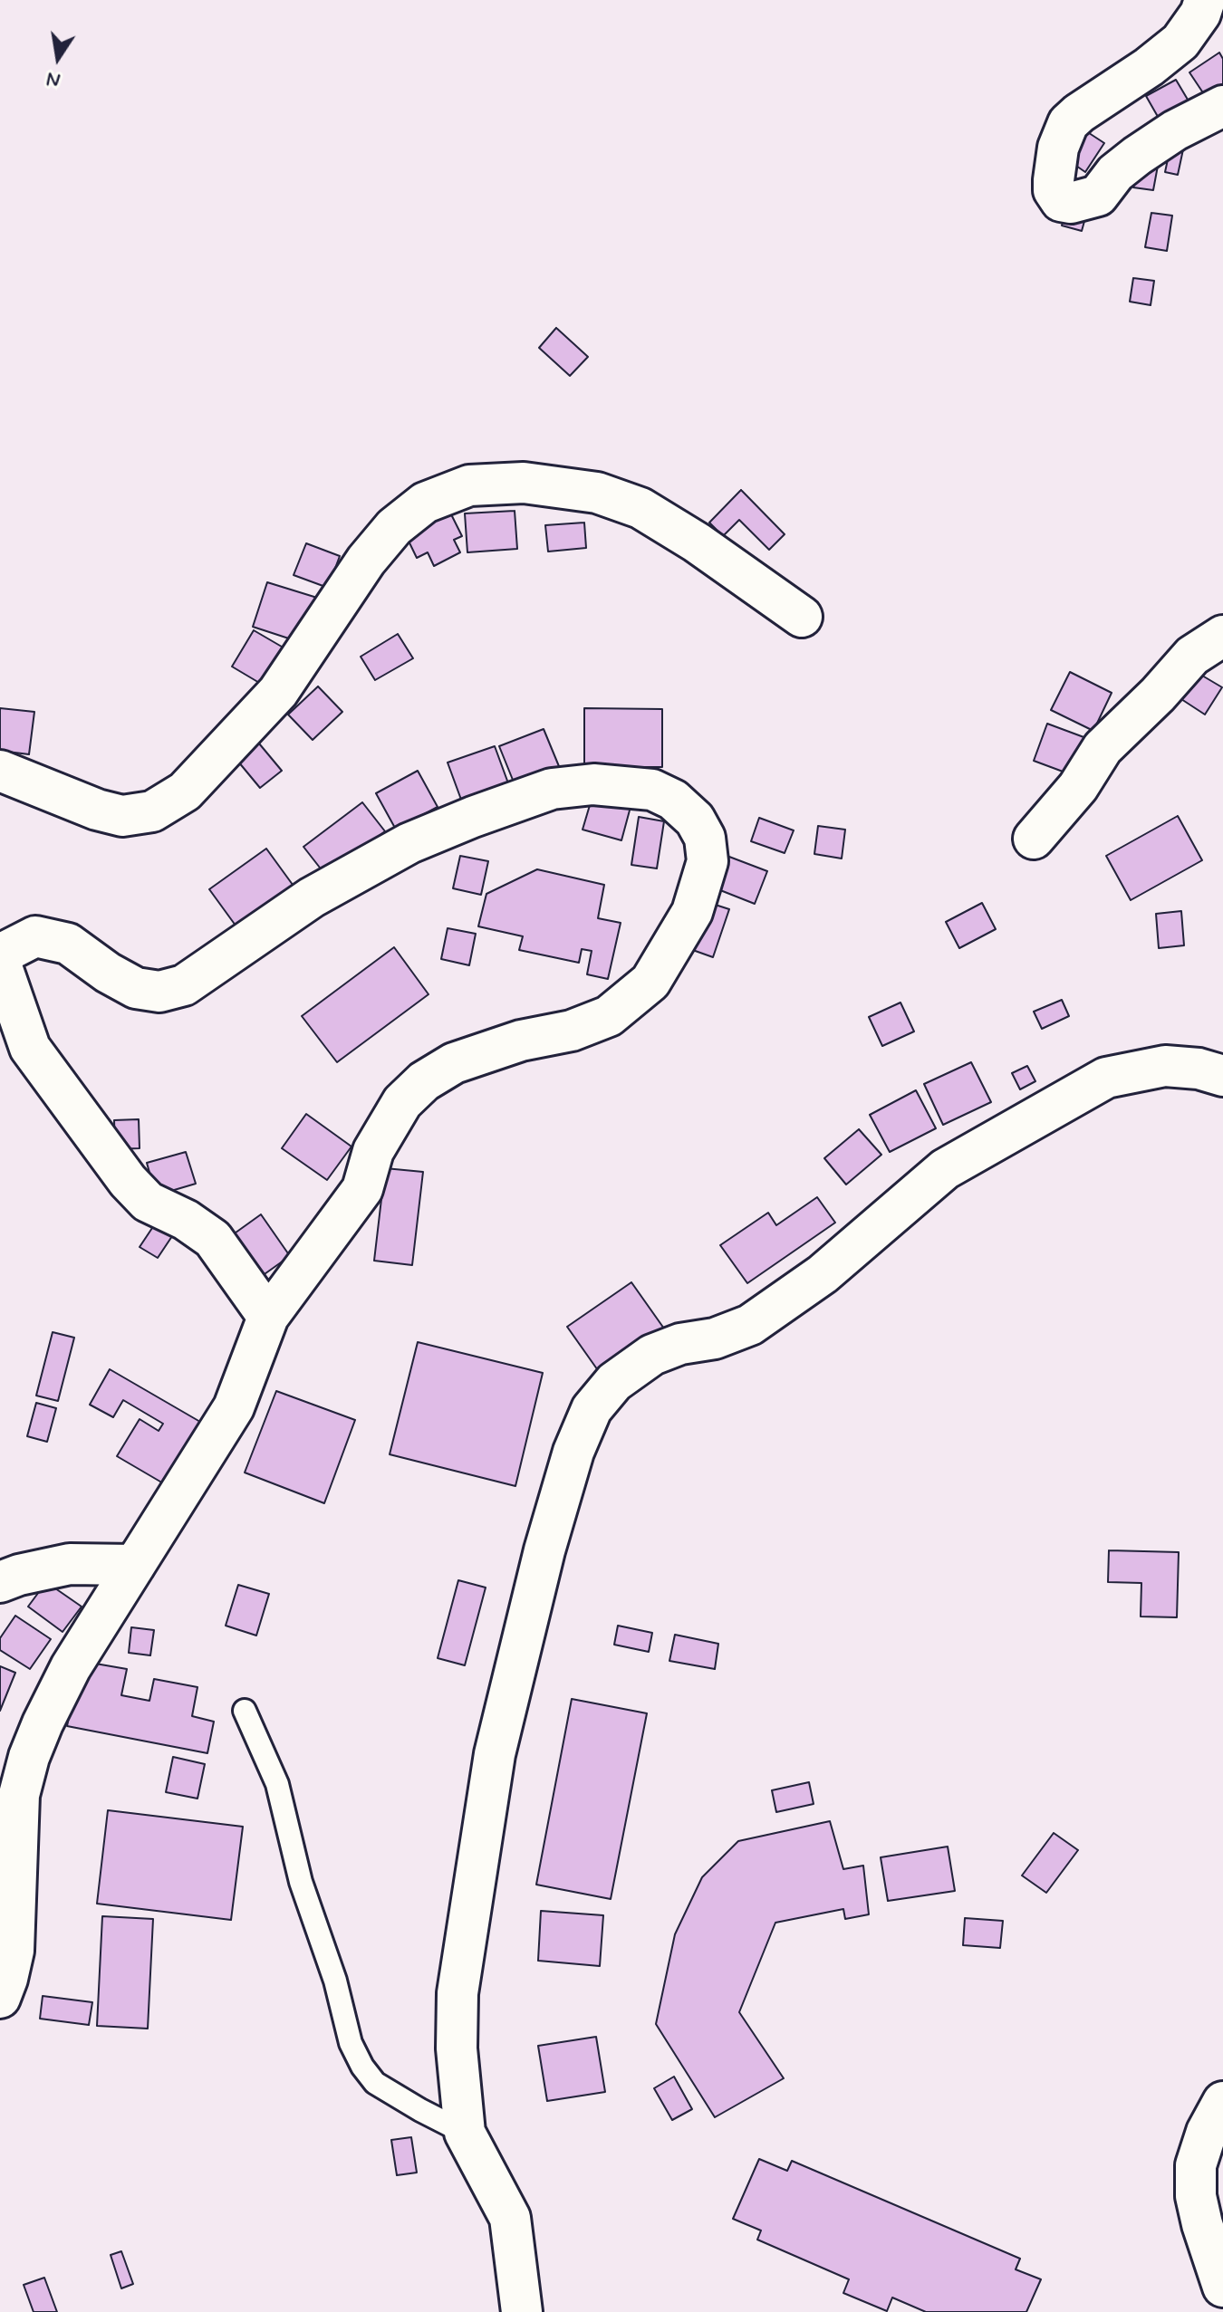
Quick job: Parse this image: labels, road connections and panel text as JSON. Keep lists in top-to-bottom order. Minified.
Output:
{"north":"bottom"}
